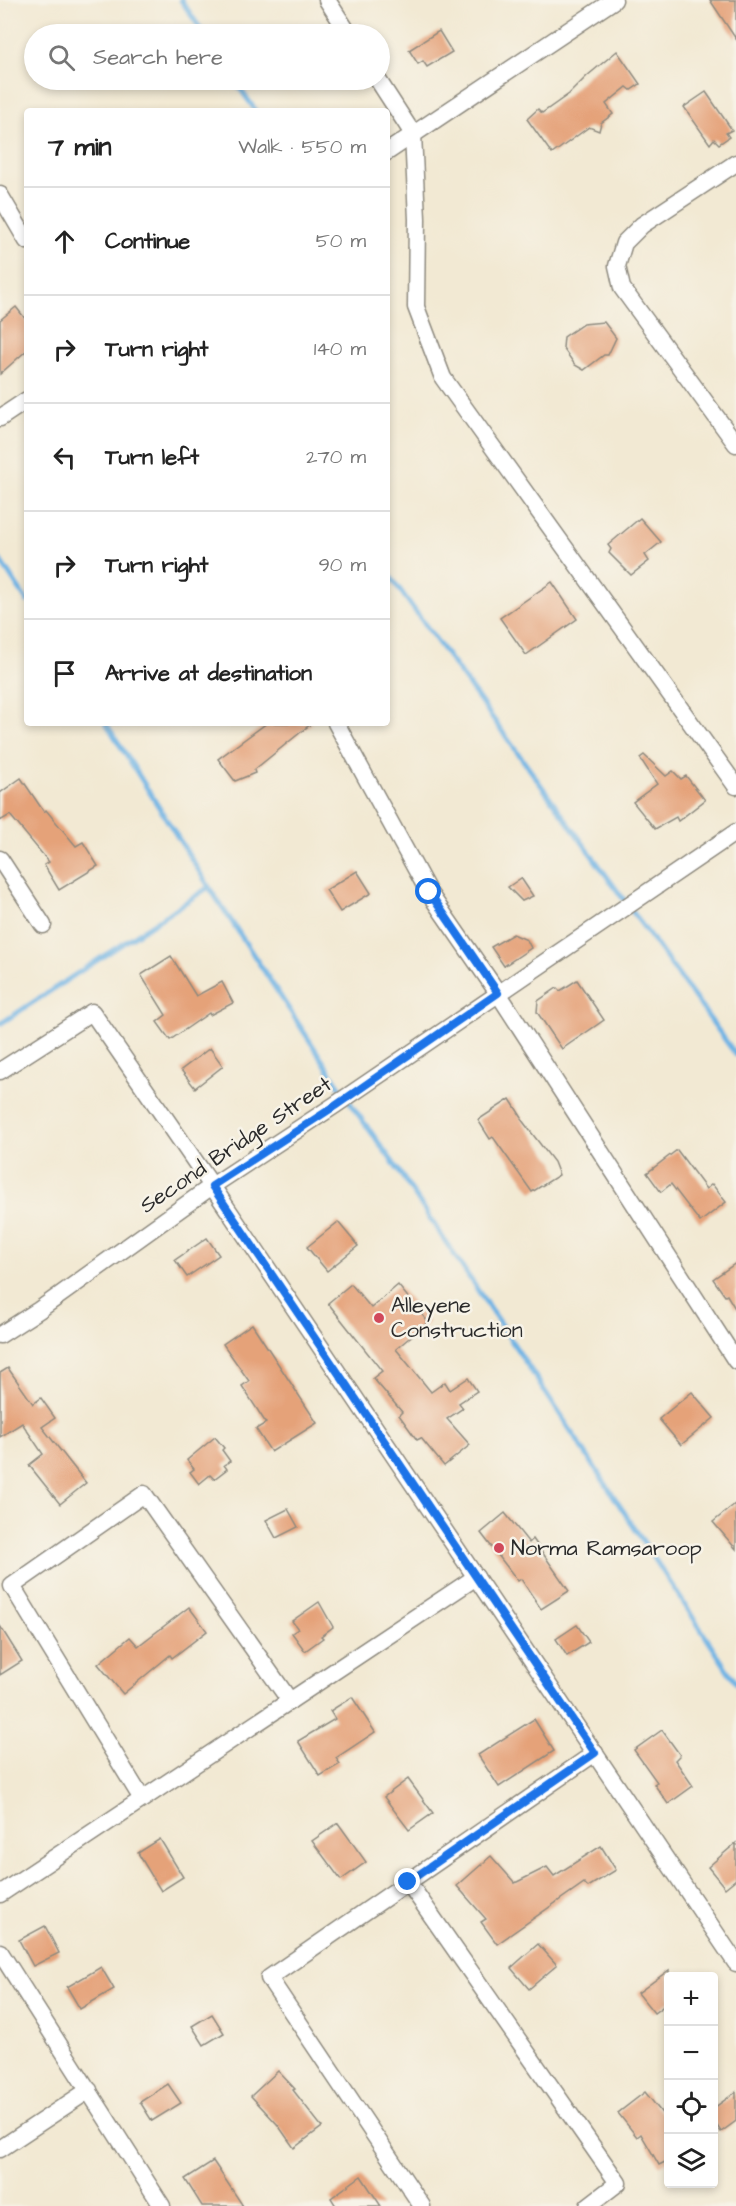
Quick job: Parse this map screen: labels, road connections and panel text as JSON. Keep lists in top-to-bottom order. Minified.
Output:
{"streets":{"street":["Second Bridge Street"]},"places":["Alleyene Construction","Norma Ramsaroop"],"page":{"search":"Search here","heading":["7 min","Walk · 550 m"],"list":[["Continue","50 m"],["Turn right","140 m"],["Turn left","270 m"],["Turn right","90 m"],"Arrive at destination"],"map_buttons":["+","−"]}}
